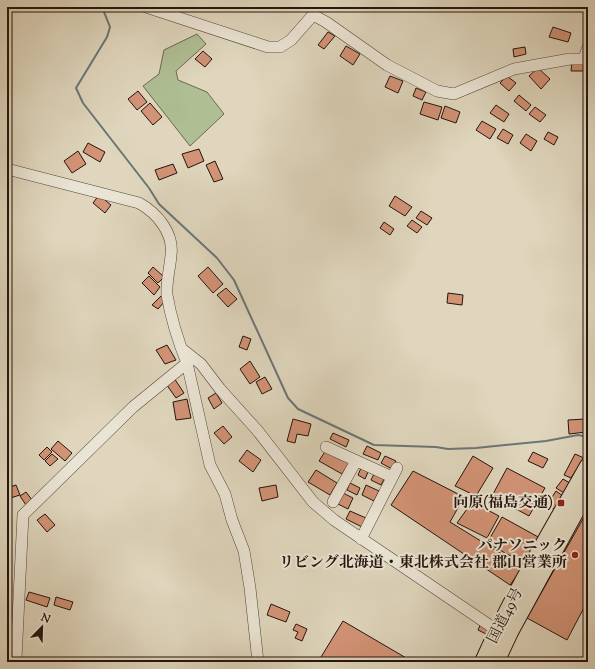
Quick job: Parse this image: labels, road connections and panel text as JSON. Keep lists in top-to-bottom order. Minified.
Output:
{"streets":{"highway":["国道49号"]},"places":{"transit":["向原(福島交通)"],"other":["パナソニック リビング北海道・東北株式会社 郡山営業所"]},"north":"top right"}
